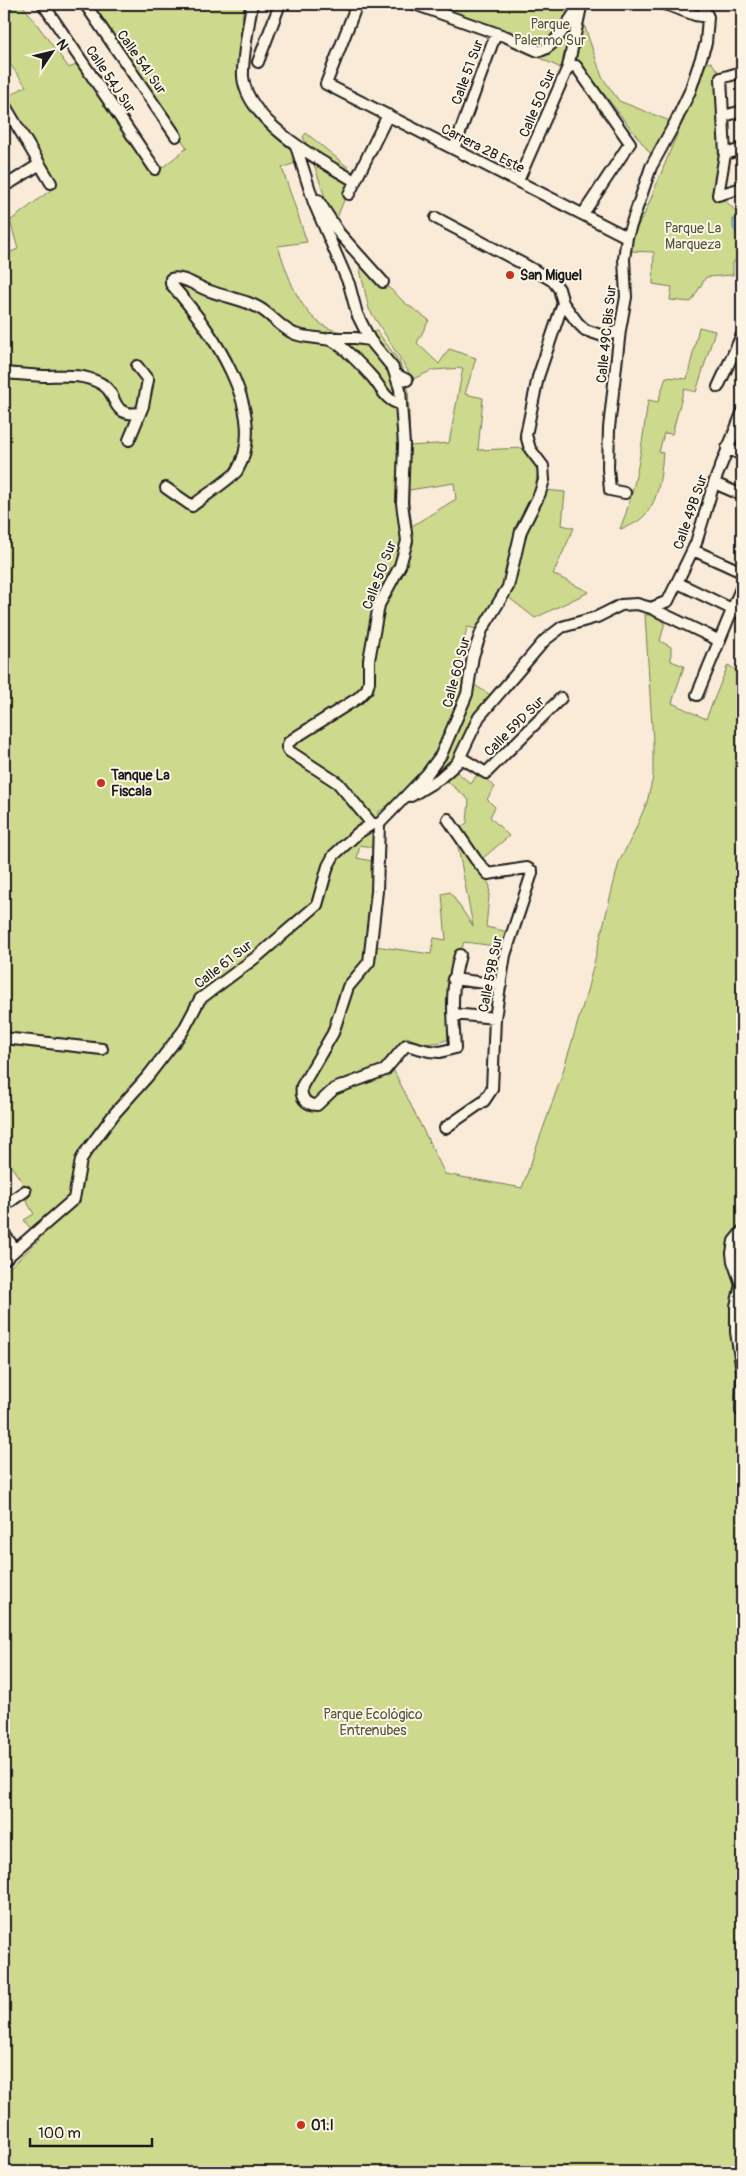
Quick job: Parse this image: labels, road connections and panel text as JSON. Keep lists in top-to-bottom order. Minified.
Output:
{"streets":{"street":["Calle 54I Sur","Calle 51 Sur","Calle 54J Sur","Calle 50 Sur","Carrera 2B Este","Calle 49C Bis Sur","Calle 49B Sur","Calle 60 Sur","Calle 59D Sur","Calle 61 Sur","Calle 59B Sur"]},"crossings":[["Calle 51 Sur","Carrera 2B Este"],["Calle 50 Sur","Carrera 2B Este"],["Calle 50 Sur","Calle 60 Sur"],["Calle 50 Sur","Calle 61 Sur"],["Carrera 2B Este","Calle 49C Bis Sur"],["Calle 60 Sur","Calle 61 Sur"]],"parks":["Parque Palermo Sur","Parque La Marqueza","Parque Ecológico Entrenubes"],"places":["San Miguel","Tanque La Fiscala","01:I"],"scale_bar":"100 m","north":"top right"}
